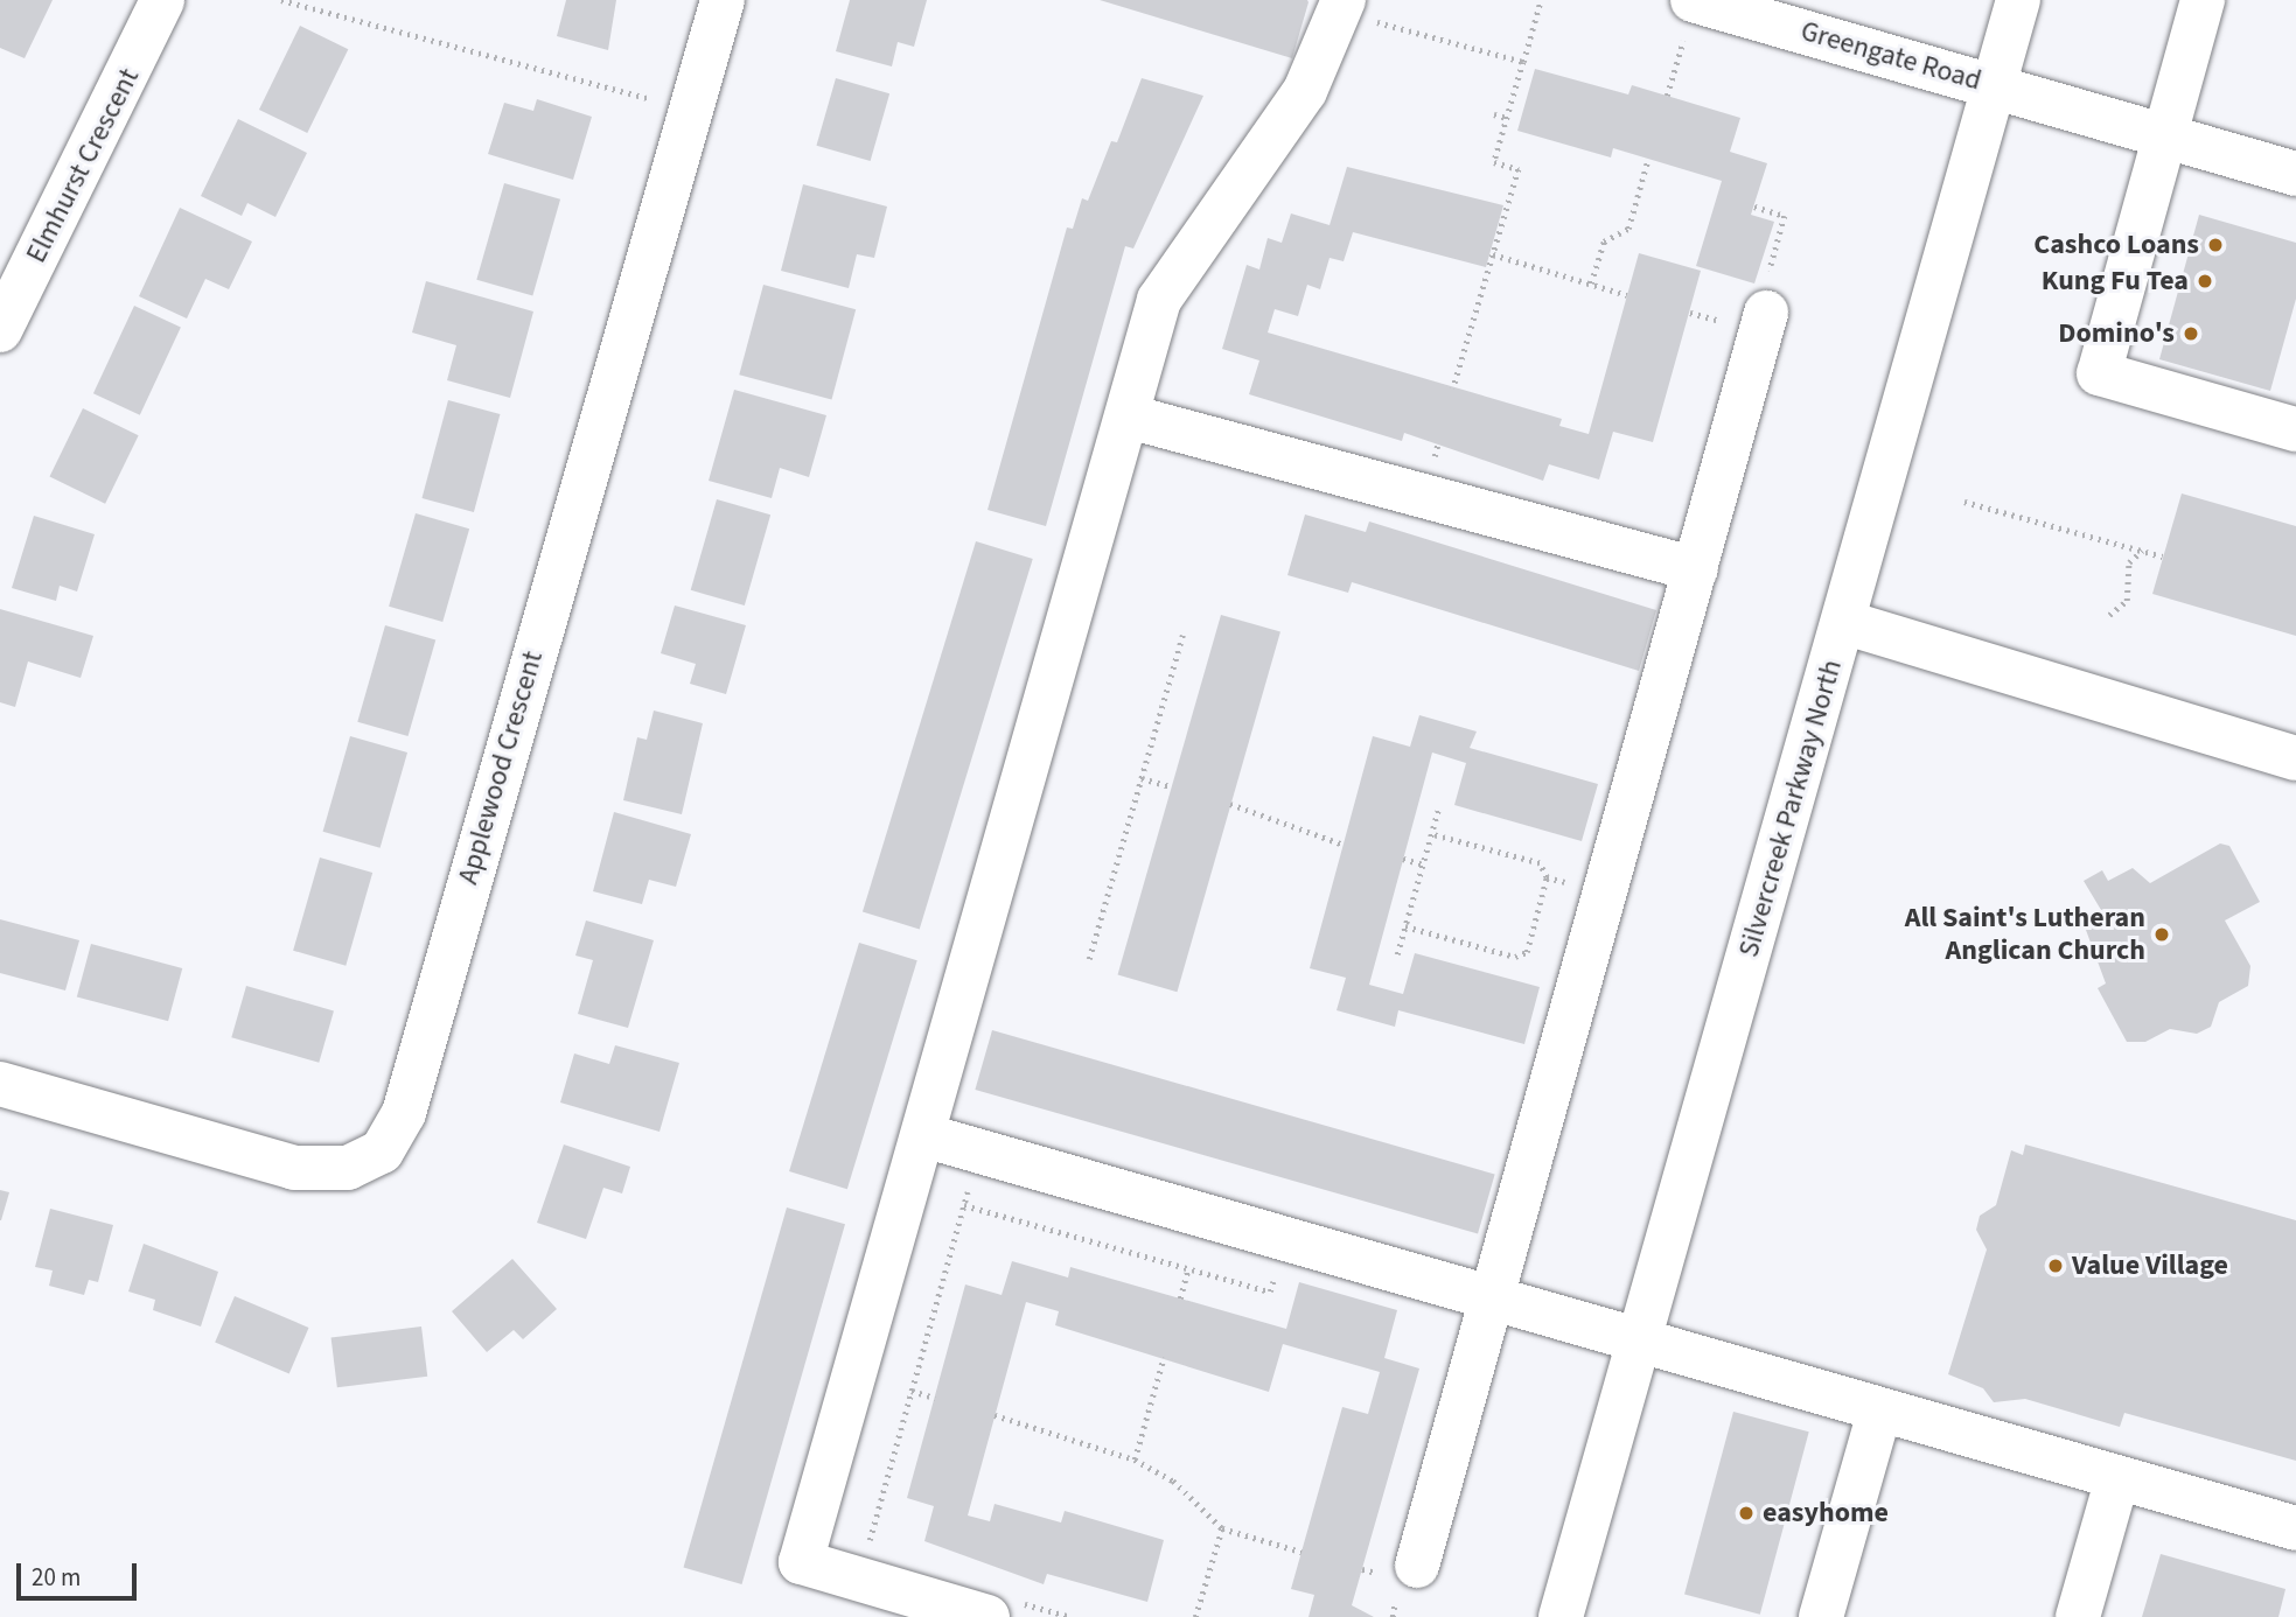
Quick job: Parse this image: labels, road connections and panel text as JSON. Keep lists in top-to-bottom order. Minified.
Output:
{"streets":{"street":["Greengate Road","Elmhurst Crescent","Applewood Crescent","Silvercreek Parkway North"]},"crossings":[["Greengate Road","Silvercreek Parkway North"]],"places":["Cashco Loans","Kung Fu Tea","Domino's","All Saint's Lutheran Anglican Church","Value Village","easyhome"],"scale_bar":"20 m"}
